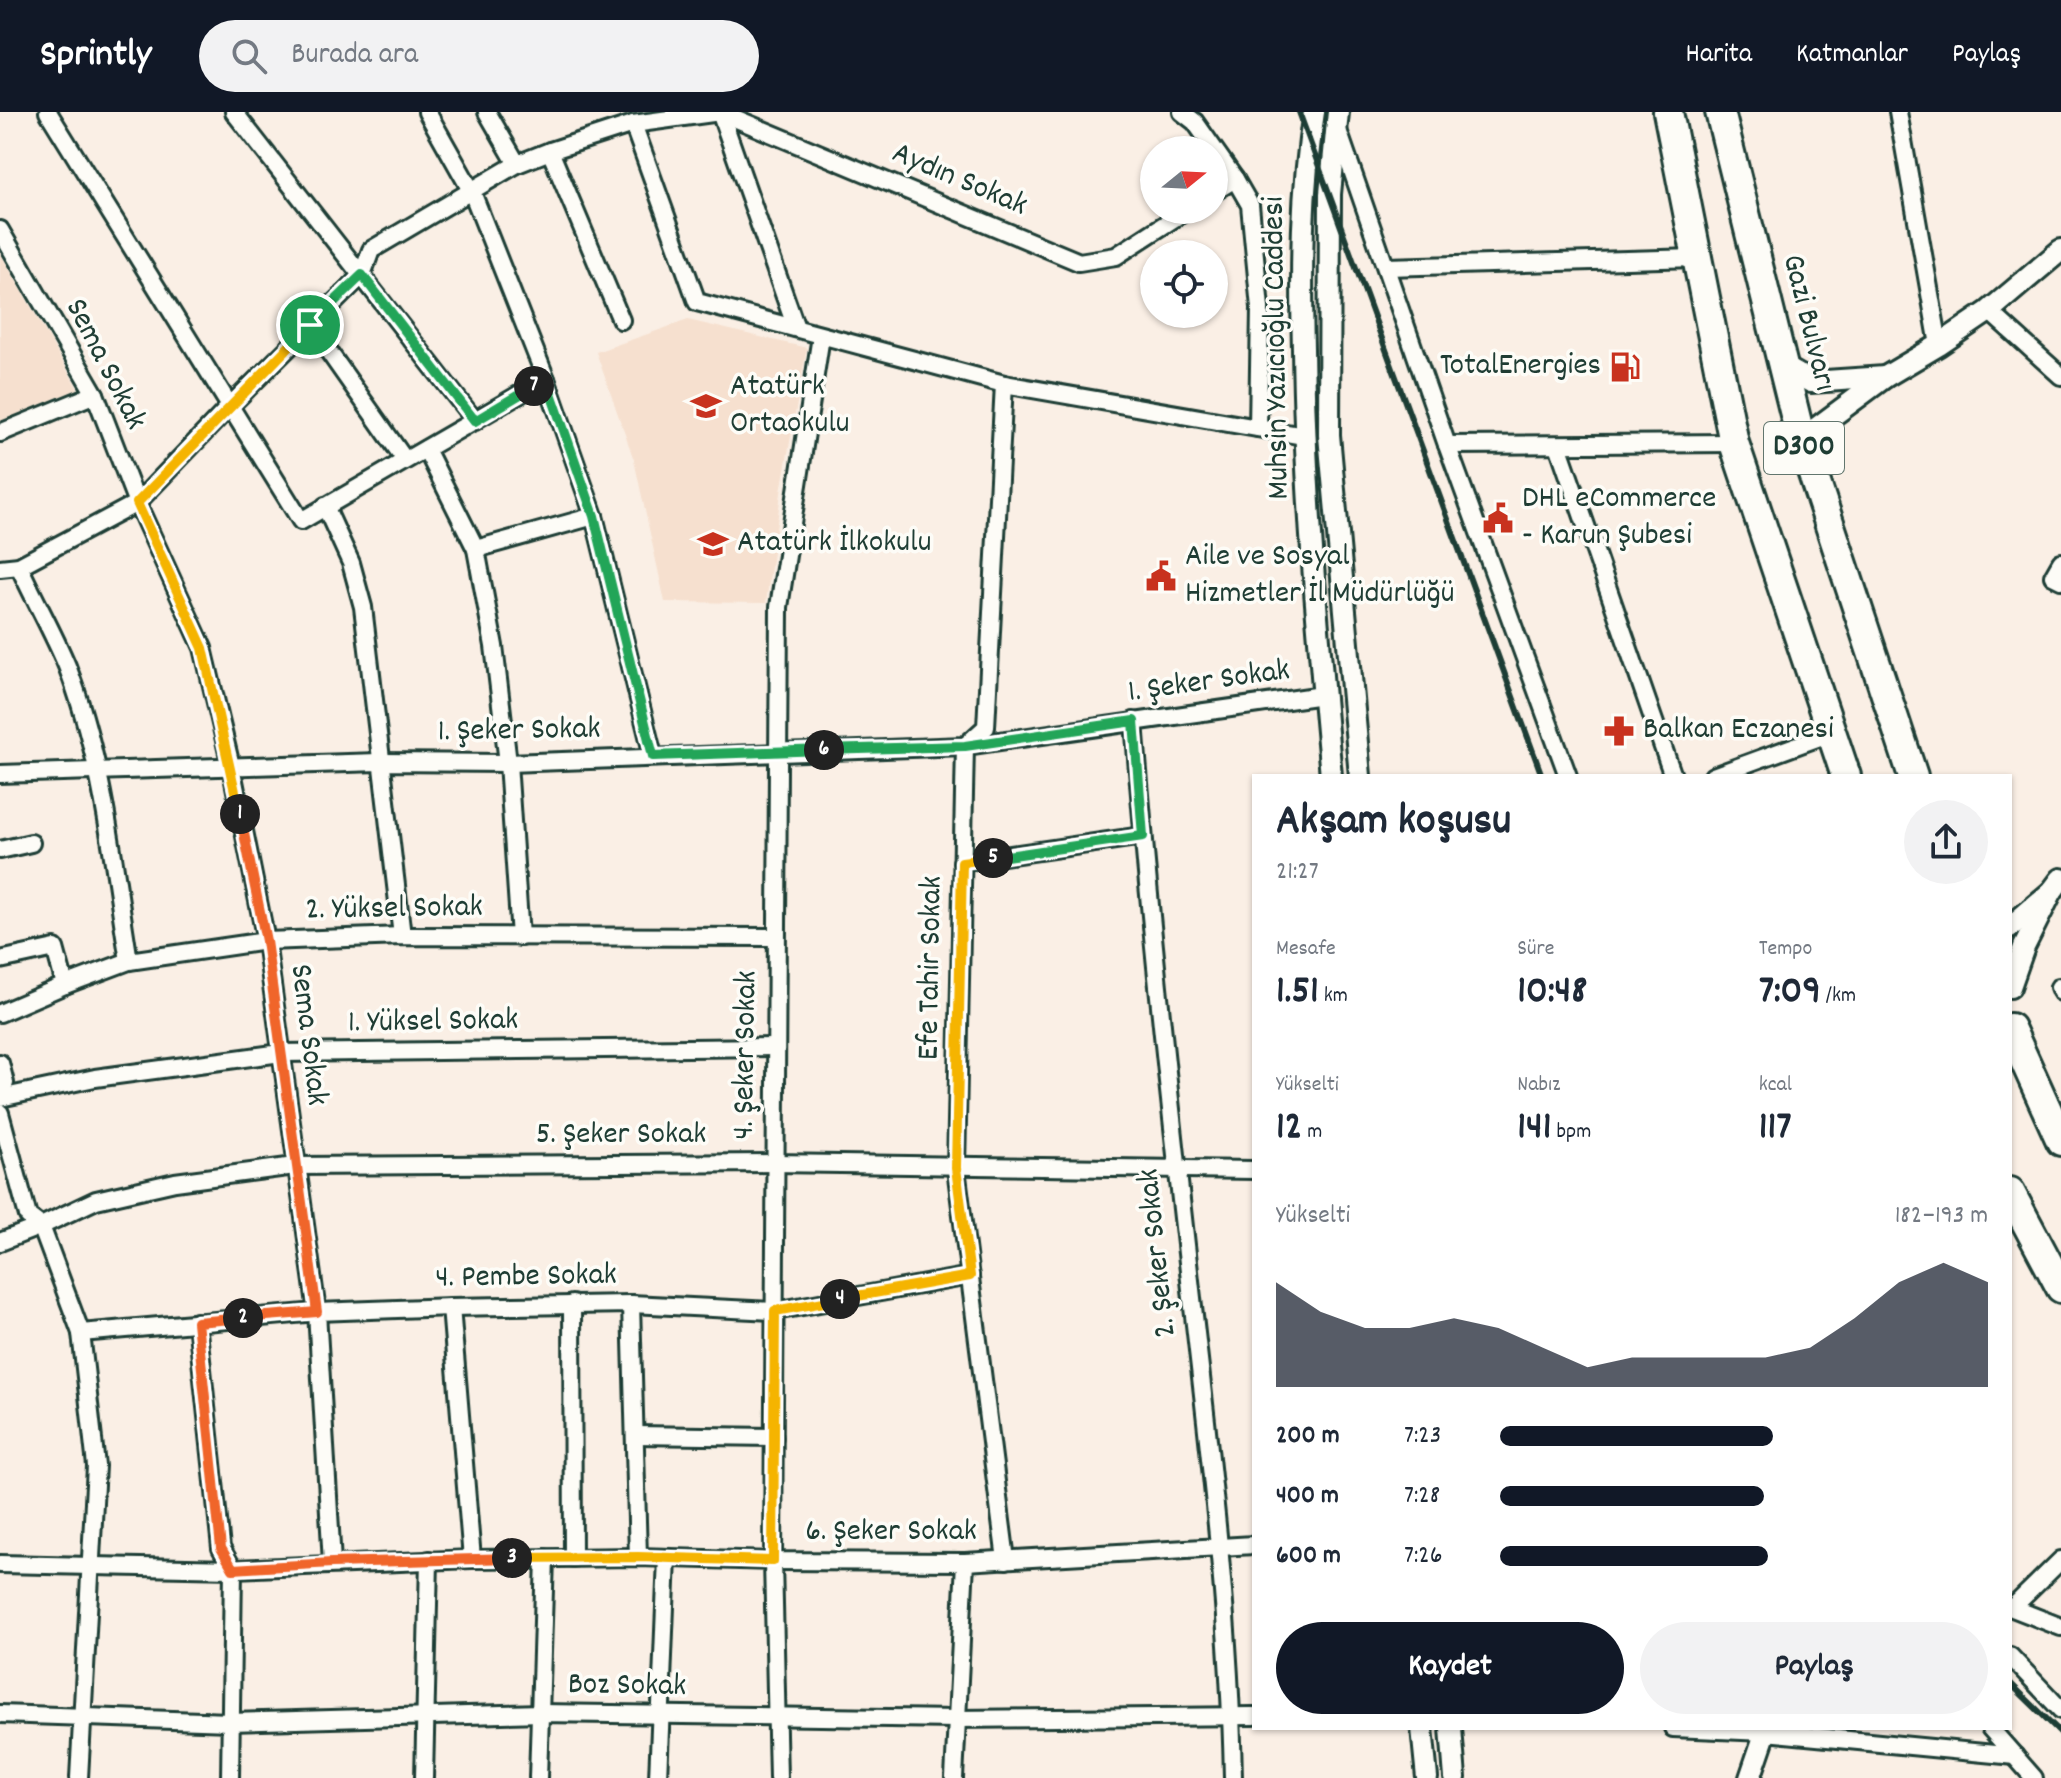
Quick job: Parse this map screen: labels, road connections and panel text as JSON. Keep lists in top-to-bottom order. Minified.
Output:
{"streets":{"highway":["Gazi Bulvarı","D300"],"street":["Aydın Sokak","Muhsin Yazıcıoğlu Caddesi","Sema Sokak","1. Şeker Sokak","2. Yüksel Sokak","Efe Tahir Sokak","1. Yüksel Sokak","4. Şeker Sokak","5. Şeker Sokak","2. Şeker Sokak","4. Pembe Sokak","6. Şeker Sokak","Boz Sokak"]},"crossings":[["Muhsin Yazıcıoğlu Caddesi","1. Şeker Sokak"],["Sema Sokak","1. Şeker Sokak"],["Sema Sokak","2. Yüksel Sokak"],["Sema Sokak","1. Yüksel Sokak"],["Sema Sokak","5. Şeker Sokak"],["Sema Sokak","4. Pembe Sokak"],["Sema Sokak","6. Şeker Sokak"],["1. Şeker Sokak","Efe Tahir Sokak"],["1. Şeker Sokak","4. Şeker Sokak"],["1. Şeker Sokak","2. Şeker Sokak"],["2. Yüksel Sokak","4. Şeker Sokak"],["Efe Tahir Sokak","5. Şeker Sokak"],["Efe Tahir Sokak","4. Pembe Sokak"],["Efe Tahir Sokak","6. Şeker Sokak"],["1. Yüksel Sokak","4. Şeker Sokak"],["4. Şeker Sokak","5. Şeker Sokak"],["4. Şeker Sokak","4. Pembe Sokak"],["4. Şeker Sokak","6. Şeker Sokak"],["4. Şeker Sokak","Boz Sokak"],["5. Şeker Sokak","2. Şeker Sokak"],["2. Şeker Sokak","6. Şeker Sokak"],["2. Şeker Sokak","Boz Sokak"]],"places":{"fuel station":["TotalEnergies"],"school or university":["Atatürk Ortaokulu","Atatürk İlkokulu"],"public building":["DHL eCommerce - Karun Şubesi","Aile ve Sosyal Hizmetler İl Müdürlüğü"],"pharmacy":["Balkan Eczanesi"]},"north":"right","page":{"header":"Sprintly","search":"Burada ara","nav":["Harita","Katmanlar","Paylaş"],"pins":["7","6","1","5","4","2","3"],"heading":["Akşam koşusu","21:27"],"stats":[["Mesafe","1.51 km"],["Süre","10:48"],["Tempo","7:09 /km"],["Yükselti","12 m"],["Nabız","141 bpm"],["kcal","117"]],"chart":["Yükselti","182–193 m"],"list":[{"name":"200 m","note":"7:23"},{"name":"400 m","note":"7:28"},{"name":"600 m","note":"7:26"}],"buttons":["Kaydet","Paylaş"]}}
